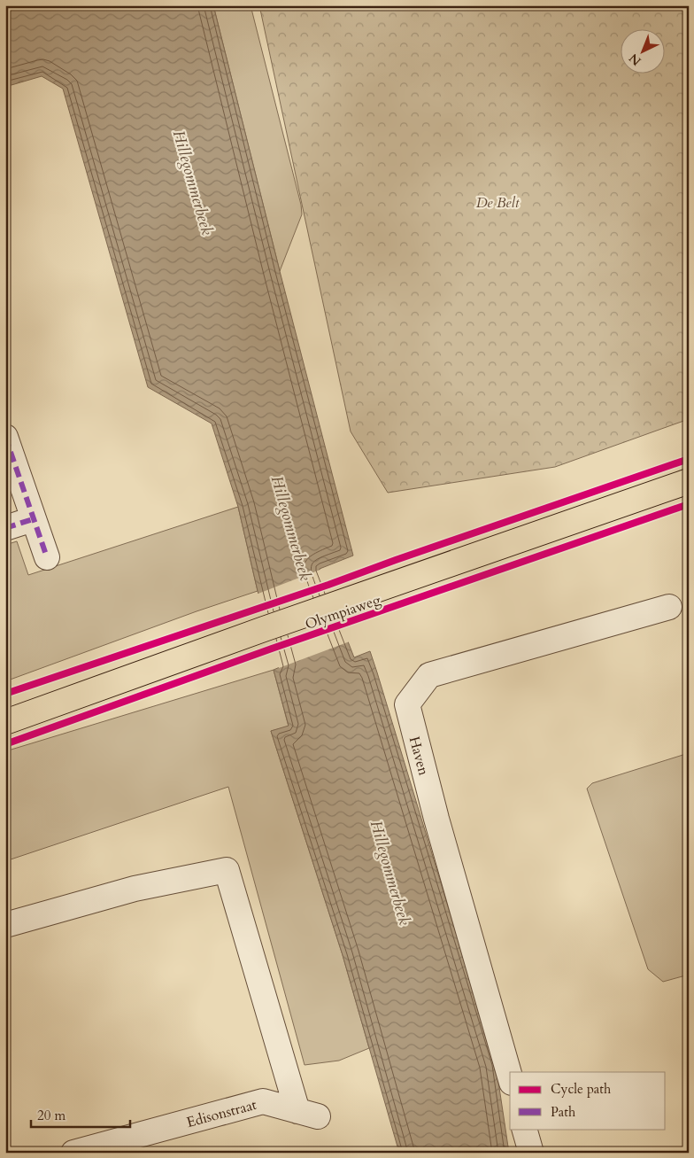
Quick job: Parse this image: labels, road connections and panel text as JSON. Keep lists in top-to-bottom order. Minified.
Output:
{"streets":{"main road":["Olympiaweg"],"street":["Haven","Edisonstraat"]},"water":["Hillegommerbeek"],"parks":["De Belt"],"legend":["Cycle path","Path"],"scale_bar":"20 m","north":"bottom left"}
